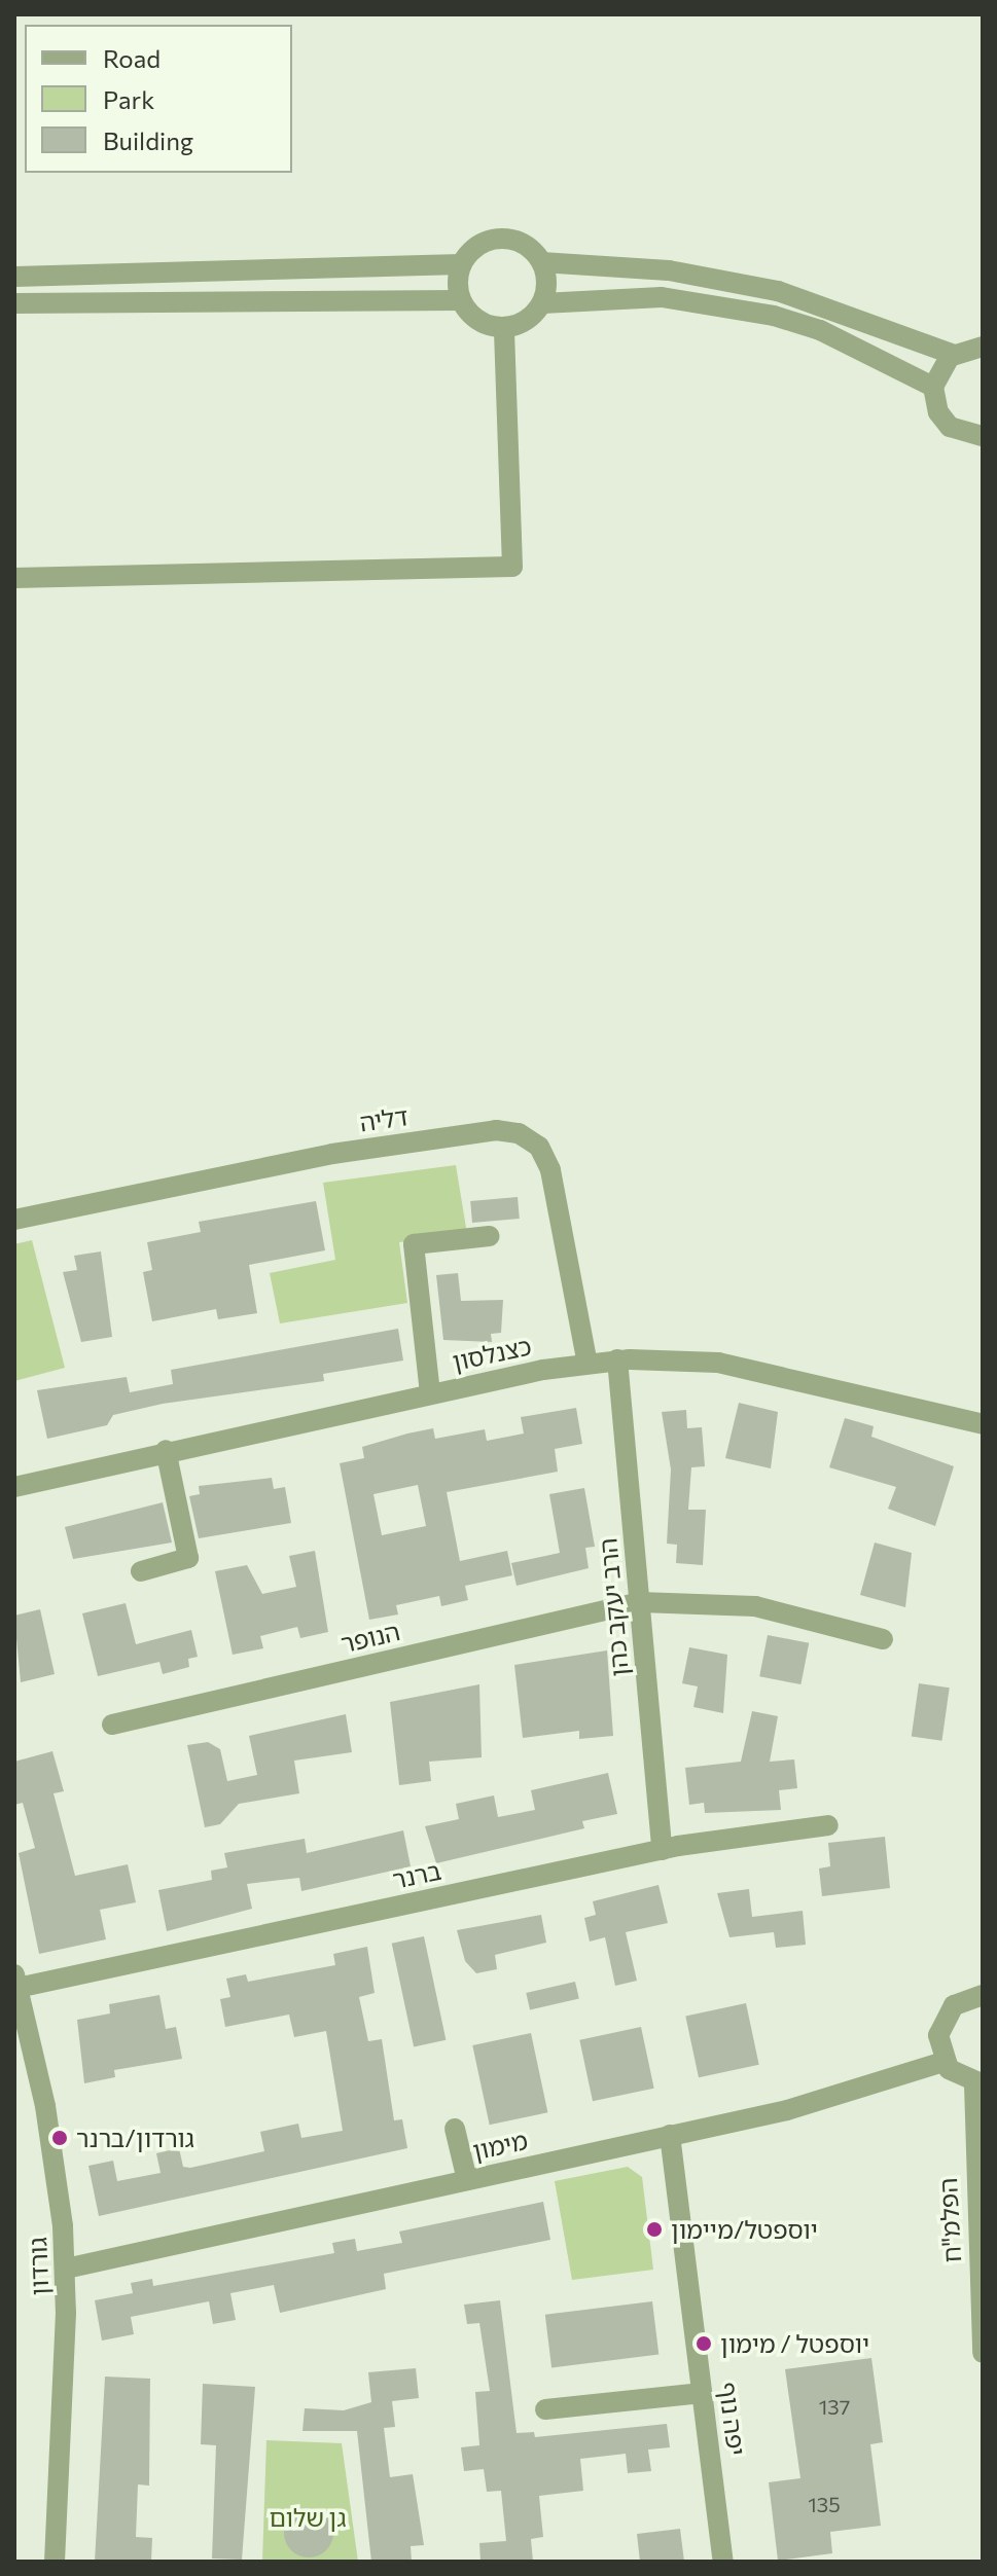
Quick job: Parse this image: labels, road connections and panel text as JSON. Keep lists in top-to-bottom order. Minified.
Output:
{"streets":{"street":["דליה","כצנלסון","הרב יעקב כהן","הנופר","ברנר","מימון","הפלמ\"ח","גורדון","יפה נוף"]},"crossings":[["דליה","כצנלסון"],["כצנלסון","הרב יעקב כהן"],["הרב יעקב כהן","הנופר"],["הרב יעקב כהן","ברנר"],["ברנר","גורדון"],["מימון","גורדון"],["מימון","יפה נוף"]],"parks":["גן שלום"],"places":["גורדון/ברנר","יוספטל/מיימון","יוספטל / מימון"],"house_numbers":["137","135"],"legend":["Road","Park","Building"]}
